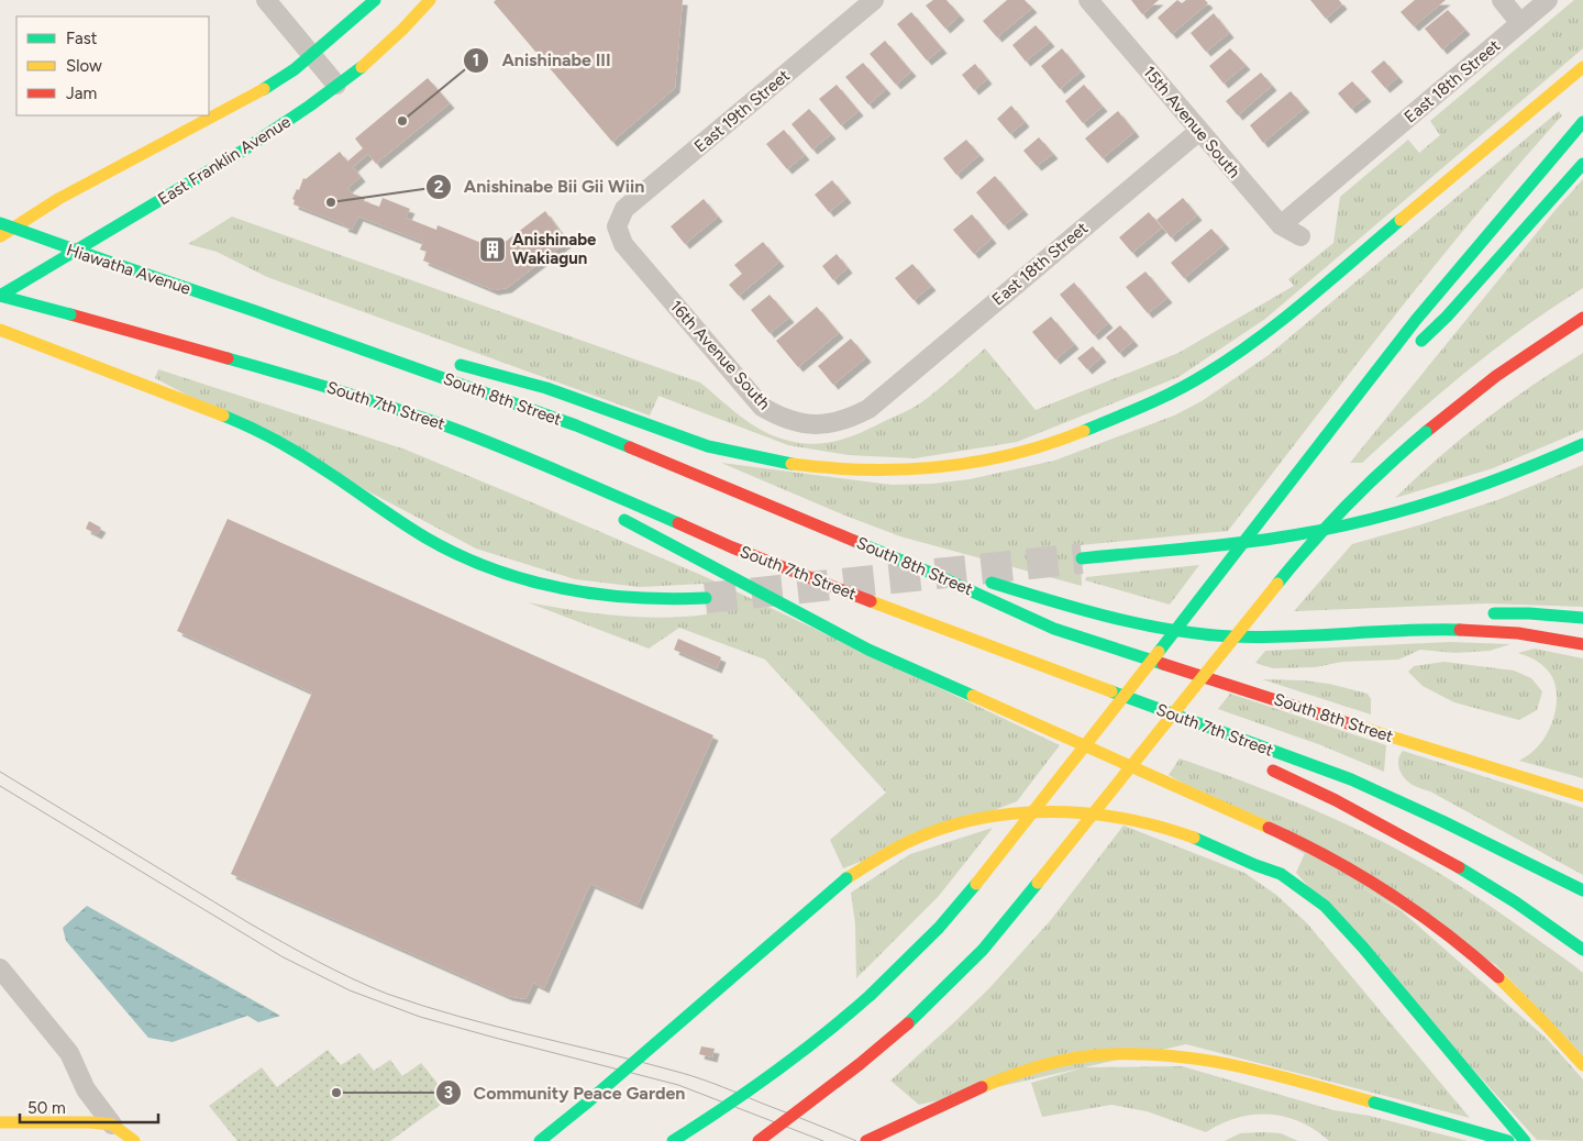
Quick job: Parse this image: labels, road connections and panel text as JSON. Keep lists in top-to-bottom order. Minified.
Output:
{"streets":{"main road":["East Franklin Avenue","Hiawatha Avenue","South 8th Street","South 7th Street"],"street":["East 18th Street","East 19th Street","15th Avenue South","16th Avenue South"]},"crossings":[["East 18th Street","15th Avenue South"],["East 18th Street","16th Avenue South"],["East 19th Street","16th Avenue South"],["East Franklin Avenue","South 7th Street"],["Hiawatha Avenue","South 8th Street"]],"places":{"other":["Anishinabe III","Anishinabe Bii Gii Wiin","Community Peace Garden"],"building":["Anishinabe Wakiagun"]},"legend":["Fast","Slow","Jam"],"scale_bar":"50 m"}
